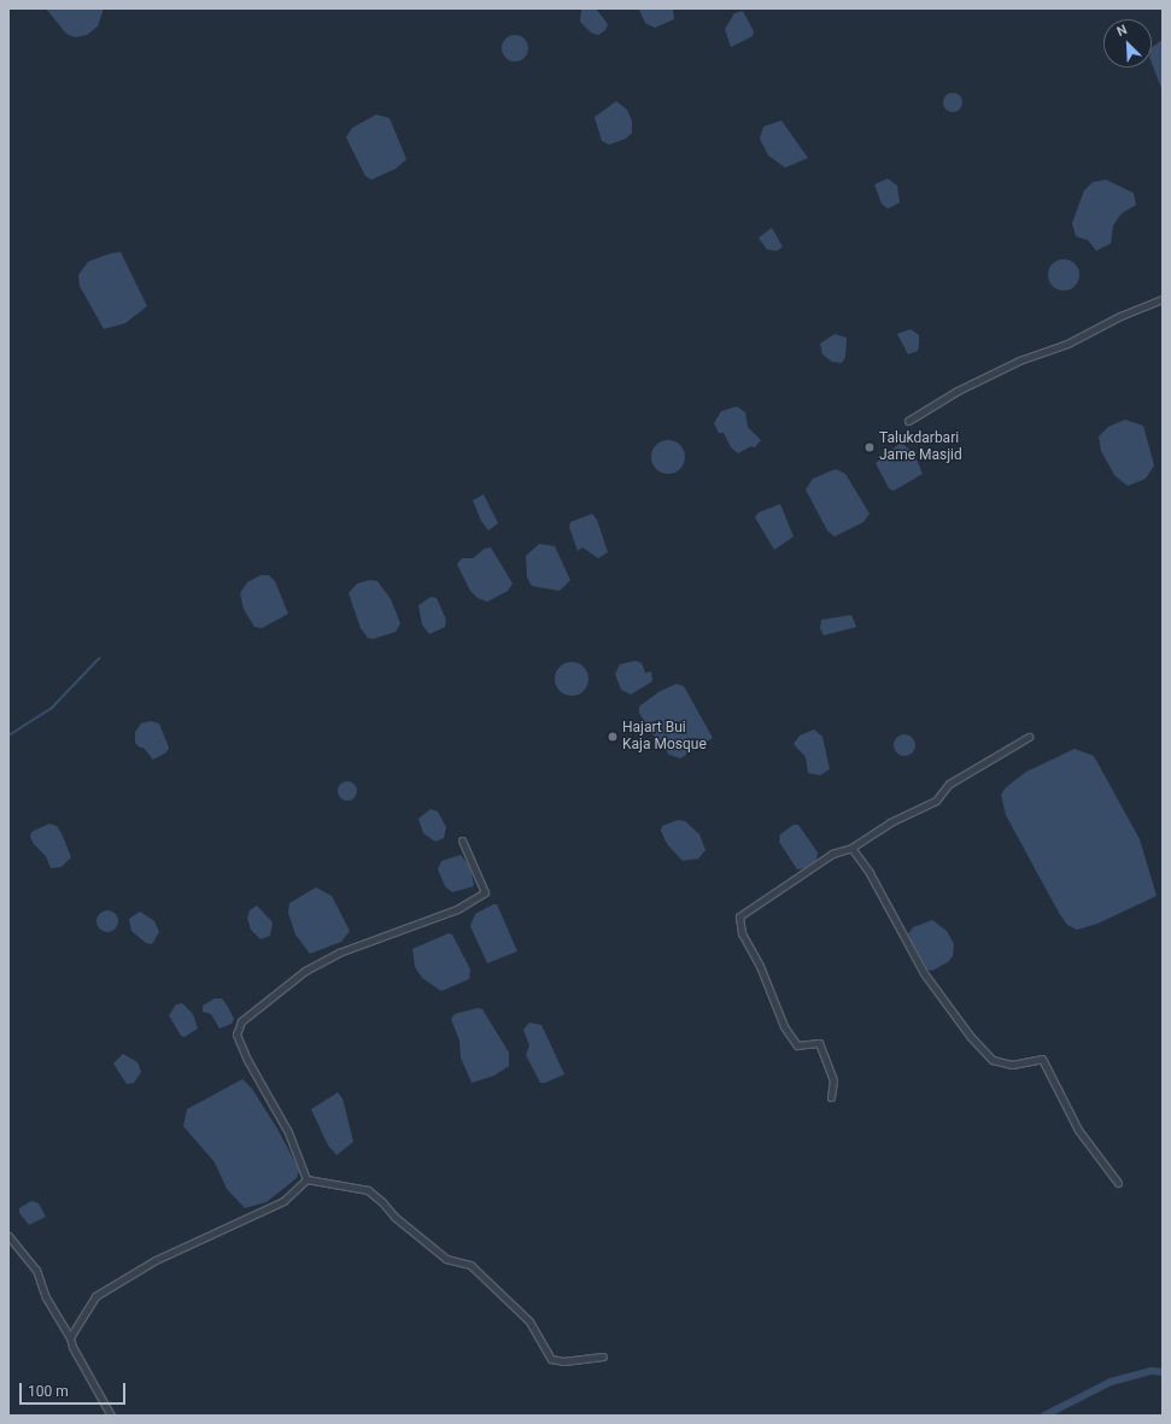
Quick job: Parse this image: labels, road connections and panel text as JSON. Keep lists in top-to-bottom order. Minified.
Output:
{"places":["Talukdarbari Jame Masjid","Hajart Bui Kaja Mosque"],"scale_bar":"100 m","north":"top left"}
